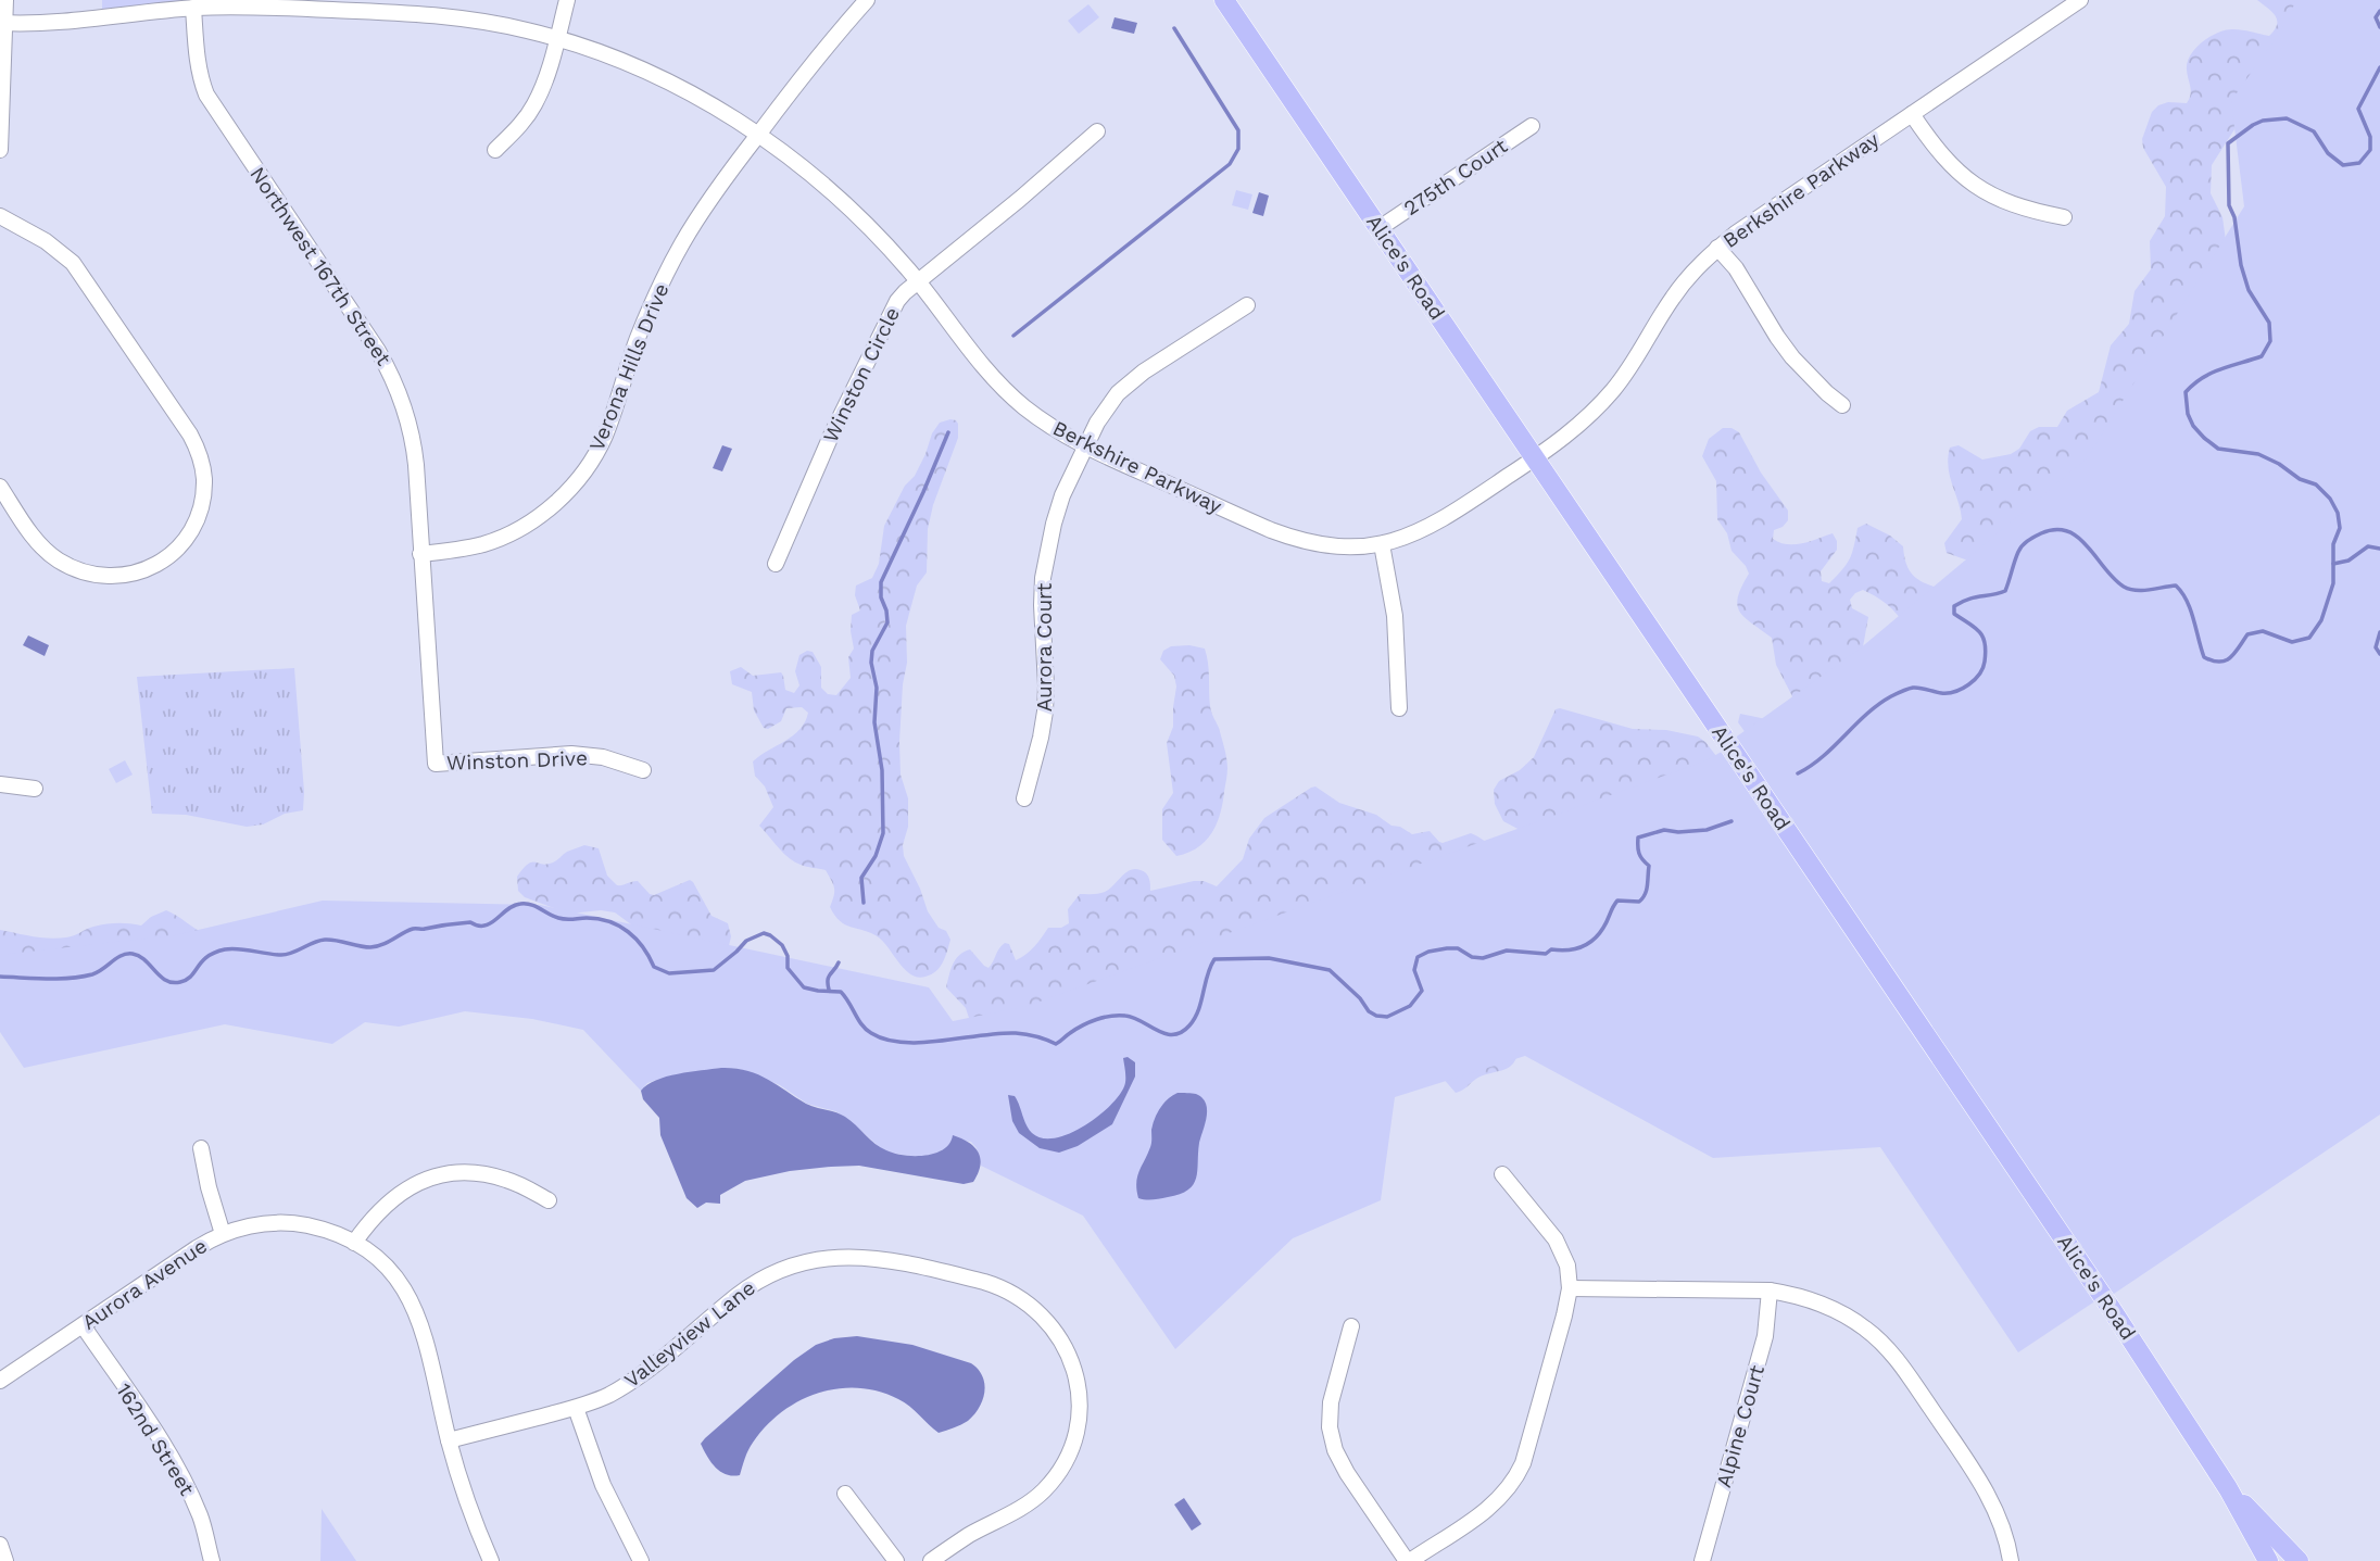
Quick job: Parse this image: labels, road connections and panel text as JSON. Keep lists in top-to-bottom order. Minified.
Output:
{"streets":{"main road":["Alice's Road"],"street":["275th Court","Berkshire Parkway","Northwest 167th Street","Verona Hills Drive","Winston Circle","Aurora Court","Winston Drive","Aurora Avenue","Valleyview Lane","Alpine Court","162nd Street"]},"crossings":[["275th Court","Alice's Road"],["Berkshire Parkway","Northwest 167th Street"],["Berkshire Parkway","Alice's Road"],["Berkshire Parkway","Verona Hills Drive"],["Berkshire Parkway","Winston Circle"],["Berkshire Parkway","Aurora Court"],["Northwest 167th Street","Verona Hills Drive"],["Northwest 167th Street","Winston Drive"],["Aurora Avenue","Valleyview Lane"],["Aurora Avenue","162nd Street"]]}
